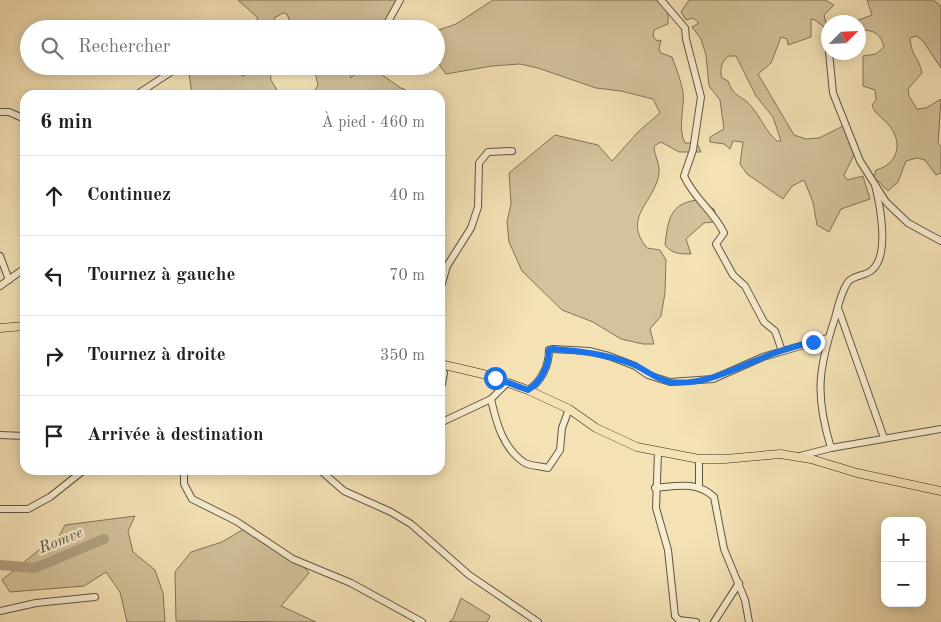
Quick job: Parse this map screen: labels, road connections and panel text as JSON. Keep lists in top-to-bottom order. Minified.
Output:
{"water":["Romve"],"north":"top right","page":{"search":"Rechercher","heading":["6 min","À pied · 460 m"],"list":[["Continuez","40 m"],["Tournez à gauche","70 m"],["Tournez à droite","350 m"],"Arrivée à destination"],"map_buttons":["+","−"]}}
